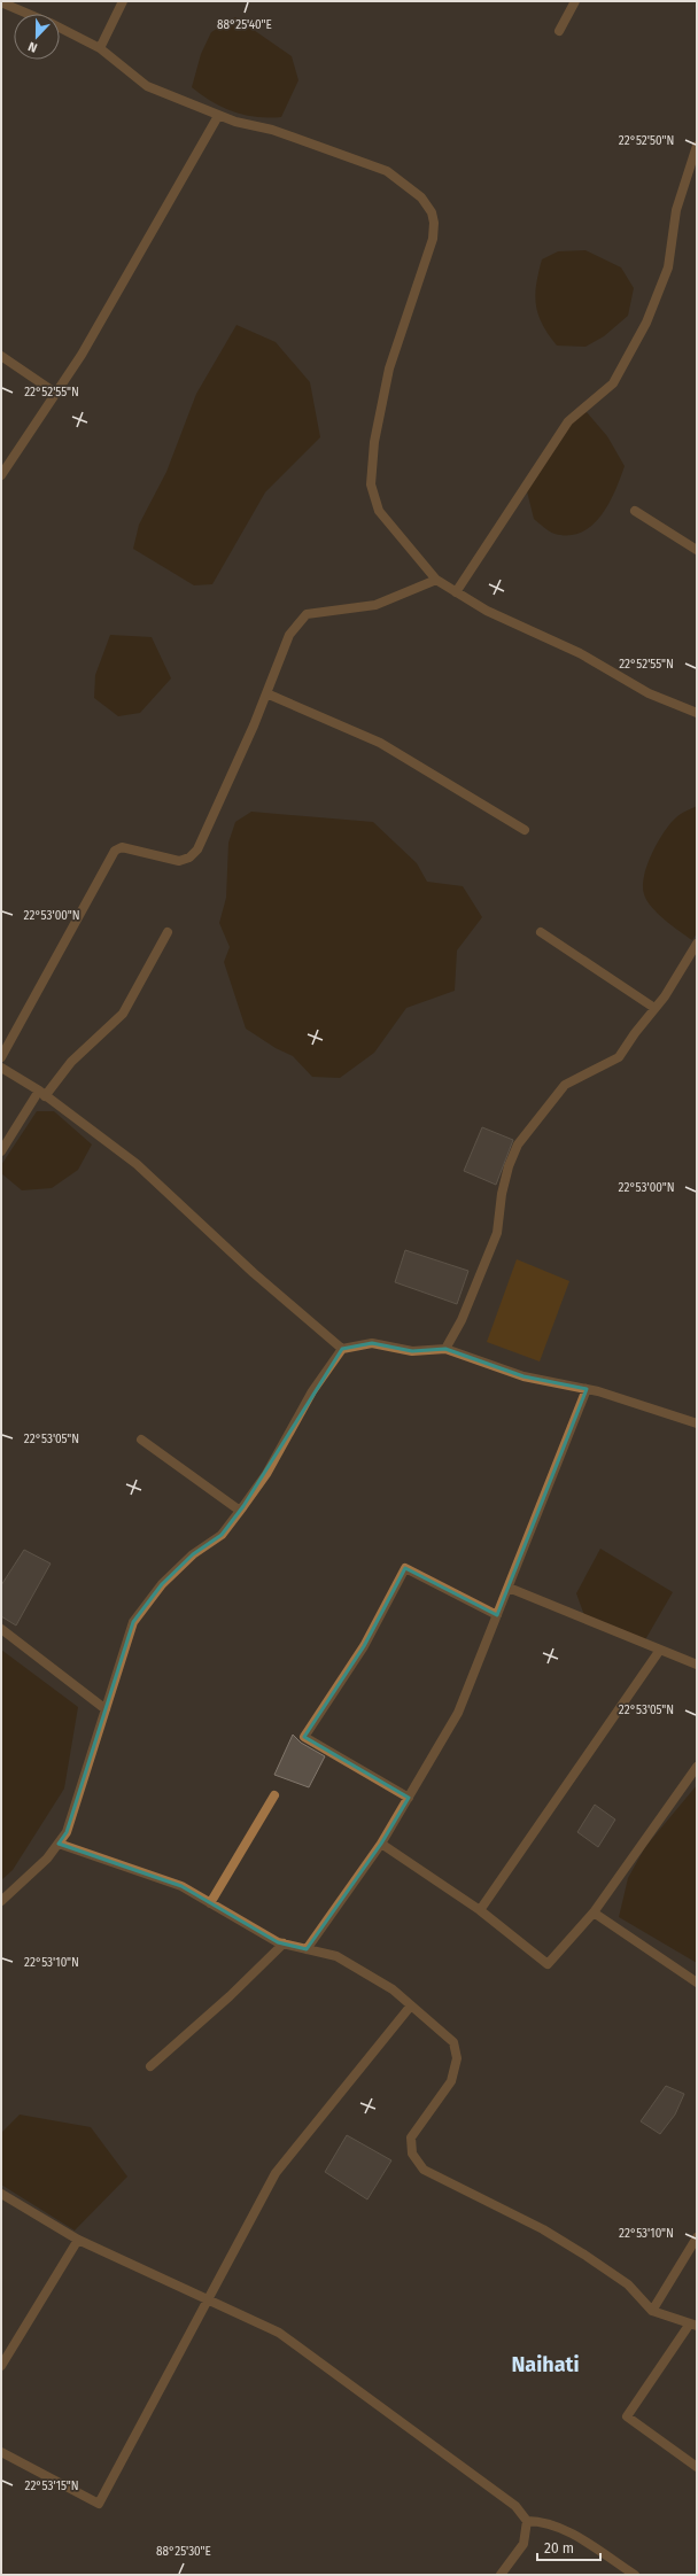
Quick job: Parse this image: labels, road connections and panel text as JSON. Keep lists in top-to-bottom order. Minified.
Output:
{"districts":["Naihati"],"scale_bar":"20 m","north":"bottom","coordinates":["88°25'40\"E","22°52'50\"N","22°52'55\"N","22°53'00\"N","22°53'05\"N","22°53'10\"N","22°53'15\"N","88°25'30\"E"]}
